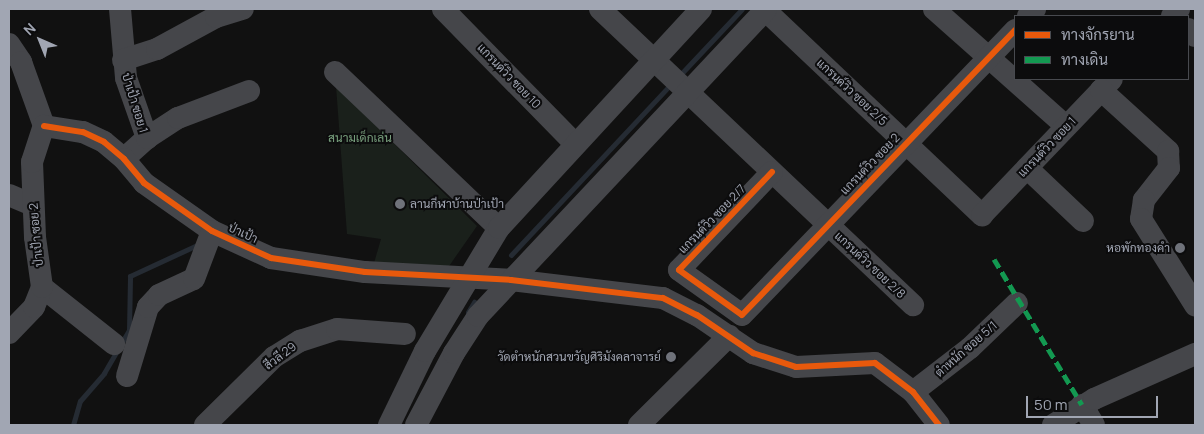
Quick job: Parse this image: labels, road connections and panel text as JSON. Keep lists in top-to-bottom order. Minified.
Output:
{"streets":{"street":["แกรนด์วิว ซอย 10","แกรนด์วิว ซอย 2/5","ป่าเป้า ซอย 1","แกรนด์วิว ซอย 1","แกรนด์วิว ซอย 2","แกรนด์วิว ซอย 2/7","ป่าเป้า","ป่าเป้า ซอย 2","แกรนด์วิว ซอย 2/8","ตำหนัก ซอย 5/1","สีวลี 29"]},"crossings":[["แกรนด์วิว ซอย 2/5","แกรนด์วิว ซอย 1"],["แกรนด์วิว ซอย 2/5","แกรนด์วิว ซอย 2"],["ป่าเป้า ซอย 1","ป่าเป้า"],["แกรนด์วิว ซอย 2","แกรนด์วิว ซอย 2/7"],["แกรนด์วิว ซอย 2","แกรนด์วิว ซอย 2/8"],["แกรนด์วิว ซอย 2/7","แกรนด์วิว ซอย 2/8"],["ป่าเป้า","ป่าเป้า ซอย 2"],["ป่าเป้า","ตำหนัก ซอย 5/1"]],"parks":["สนามเด็กเล่น"],"places":["ลานกีฬาบ้านป่าเป้า","หอพักทองคำ","วัดตำหนักสวนขวัญศิริมังคลาจารย์"],"legend":["ทางจักรยาน","ทางเดิน"],"scale_bar":"50 m","north":"top left"}
